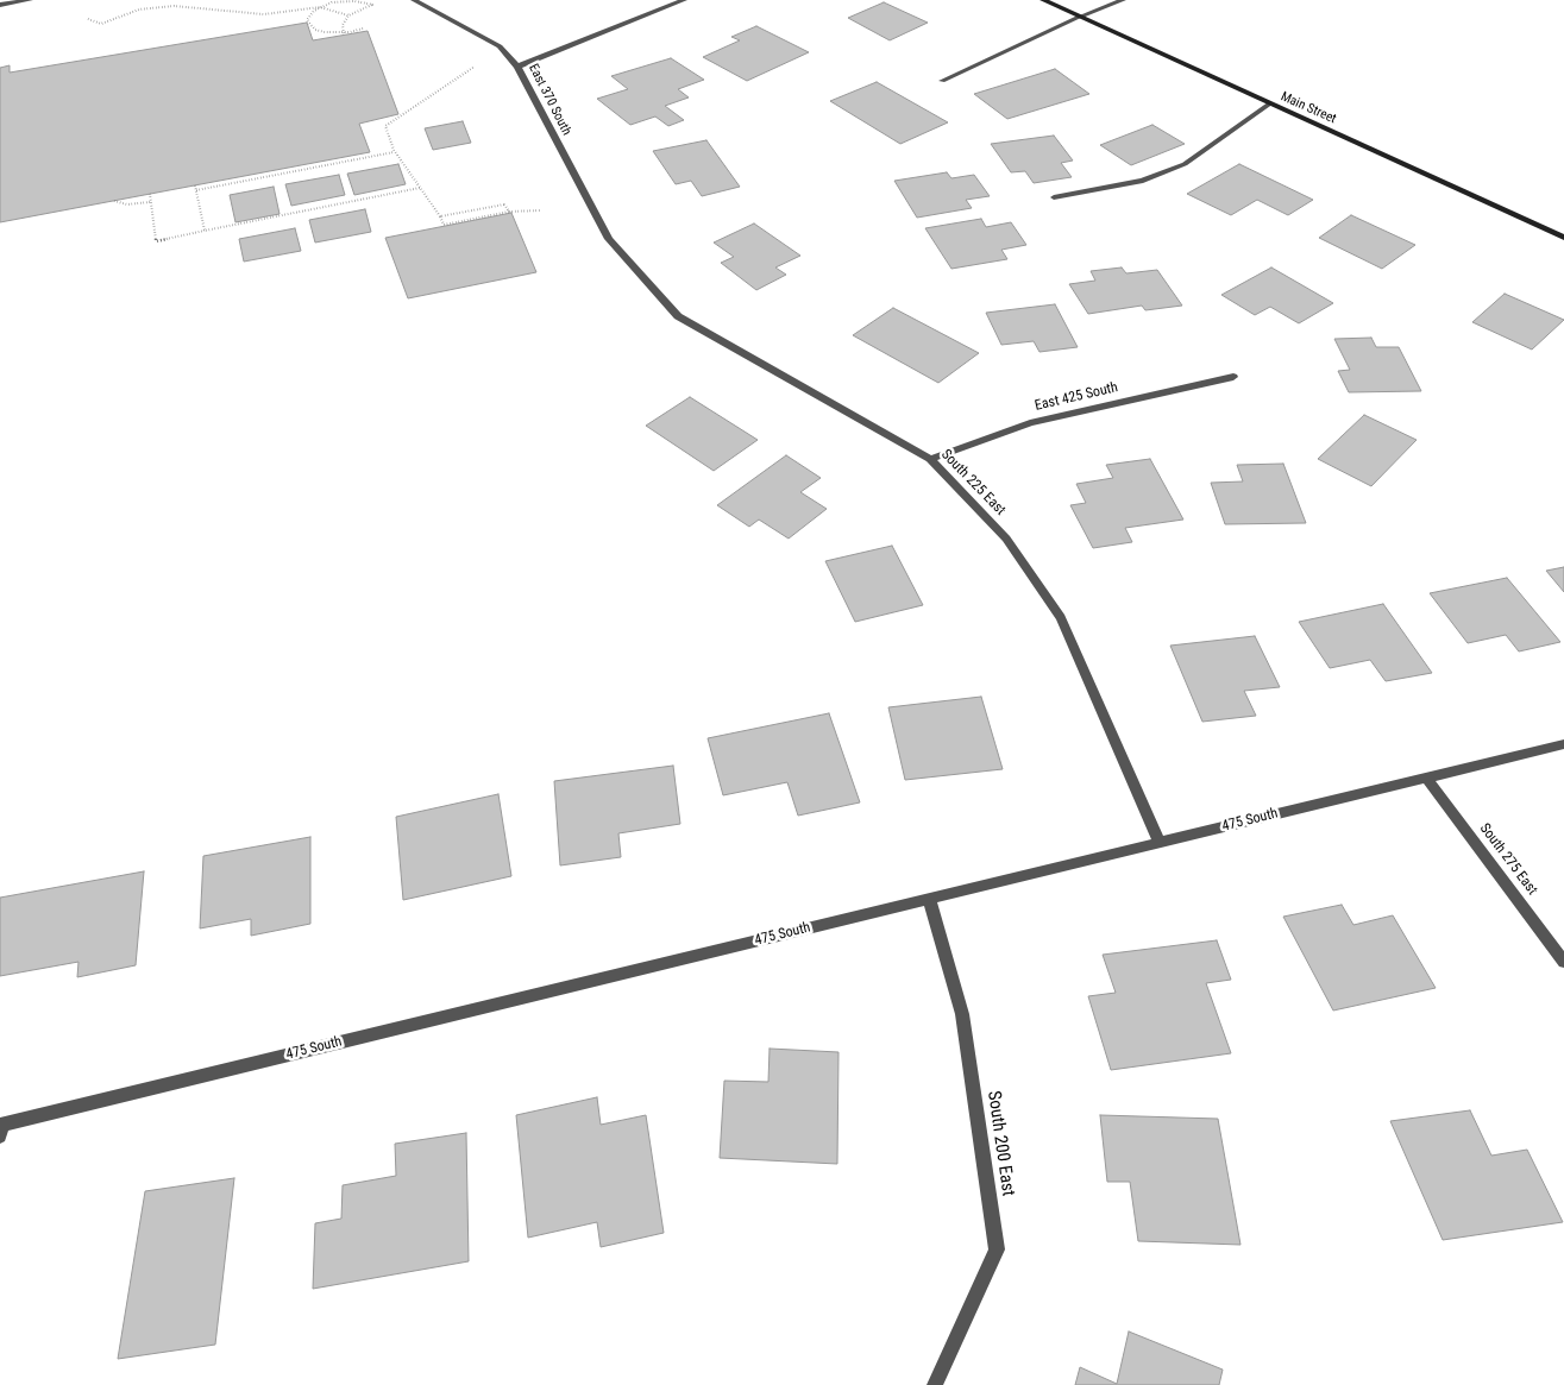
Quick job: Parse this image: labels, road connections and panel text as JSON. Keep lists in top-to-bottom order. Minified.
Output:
{"streets":{"main road":["Main Street"],"street":["East 370 South","East 425 South","South 225 East","475 South","South 275 East","South 200 East"]},"crossings":[["East 370 South","South 225 East"],["East 425 South","South 225 East"],["South 225 East","475 South"],["475 South","South 275 East"],["475 South","South 200 East"]]}
